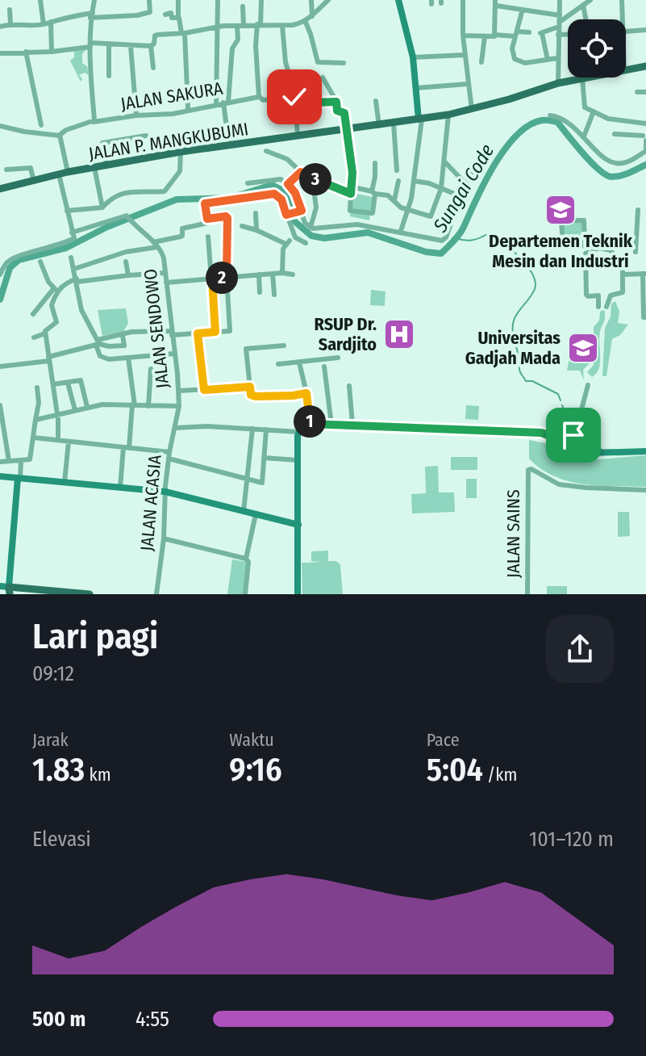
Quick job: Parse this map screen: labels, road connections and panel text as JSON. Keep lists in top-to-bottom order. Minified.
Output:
{"streets":{"main road":["JALAN P. MANGKUBUMI"],"street":["JALAN SAKURA","JALAN SENDOWO","JALAN ACASIA","JALAN SAINS"]},"crossings":[["JALAN SENDOWO","JALAN ACASIA"]],"water":["Sungai Code"],"places":{"school or university":["Departemen Teknik Mesin dan Industri","Universitas Gadjah Mada"],"hospital":["RSUP Dr. Sardjito"]},"page":{"pins":["3","2","1"],"heading":["Lari pagi","09:12"],"stats":[["Jarak","1.83 km"],["Waktu","9:16"],["Pace","5:04 /km"]],"chart":["Elevasi","101–120 m"],"list":[{"name":"500 m","note":"4:55"}]}}
